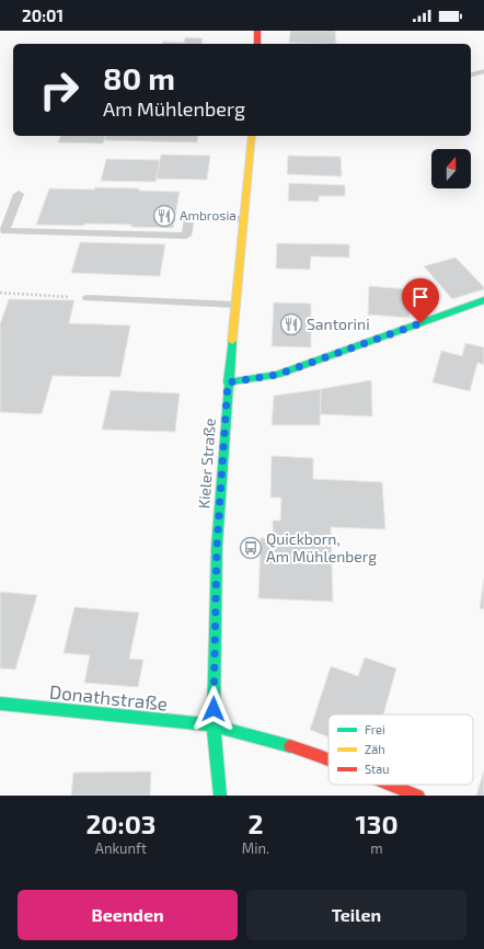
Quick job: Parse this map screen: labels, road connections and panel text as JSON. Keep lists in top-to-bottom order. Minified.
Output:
{"streets":{"main road":["Kieler Straße","Donathstraße"]},"crossings":[["Kieler Straße","Donathstraße"]],"places":{"restaurant":["Ambrosia","Santorini"],"bus stop":["Quickborn, Am Mühlenberg"]},"legend":["Frei","Zäh","Stau"],"north":"top","page":{"status":"20:01","turn":["80 m","Am Mühlenberg"],"eta":["20:03","Ankunft","2","Min.","130","m"],"buttons":["Beenden","Teilen"]}}
